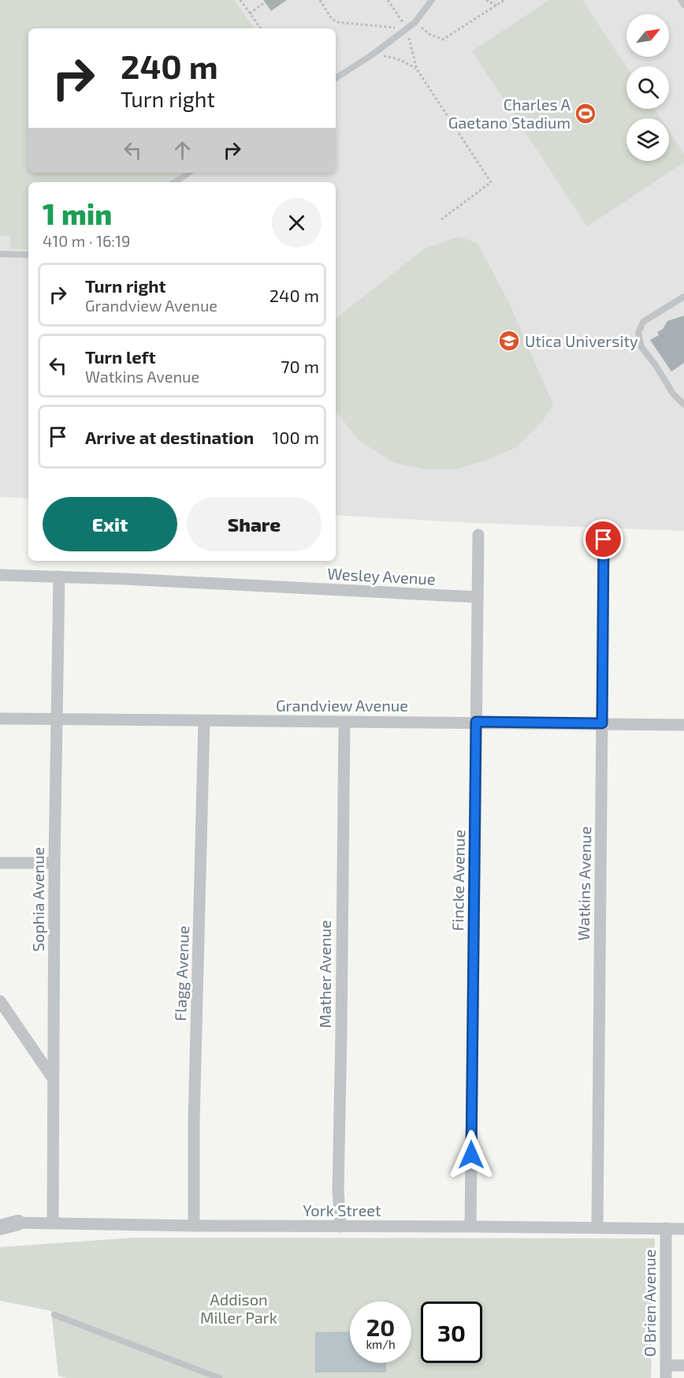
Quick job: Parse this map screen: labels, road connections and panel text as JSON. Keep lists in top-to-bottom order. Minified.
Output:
{"streets":{"street":["Wesley Avenue","Grandview Avenue","Fincke Avenue","Watkins Avenue","Sophia Avenue","Flagg Avenue","Mather Avenue","York Street","O Brien Avenue"]},"crossings":[["Wesley Avenue","Fincke Avenue"],["Wesley Avenue","Sophia Avenue"],["Grandview Avenue","Fincke Avenue"],["Grandview Avenue","Watkins Avenue"],["Grandview Avenue","Sophia Avenue"],["Grandview Avenue","Flagg Avenue"],["Grandview Avenue","Mather Avenue"],["Fincke Avenue","York Street"],["Watkins Avenue","York Street"],["Sophia Avenue","York Street"],["Flagg Avenue","York Street"],["Mather Avenue","York Street"],["York Street","O Brien Avenue"]],"parks":["Addison Miller Park"],"places":{"sports":["Charles A Gaetano Stadium"],"school or university":["Utica University"]},"north":"top right","page":{"turn":["240 m","Turn right"],"heading":["1 min","410 m · 16:19"],"list":[{"name":"Turn right","note":"Grandview Avenue","value":"240 m"},{"name":"Turn left","note":"Watkins Avenue","value":"70 m"},{"name":"Arrive at destination","value":"100 m"}],"buttons":["Exit","Share"],"speed":"20 km/h","limit":"30"}}
